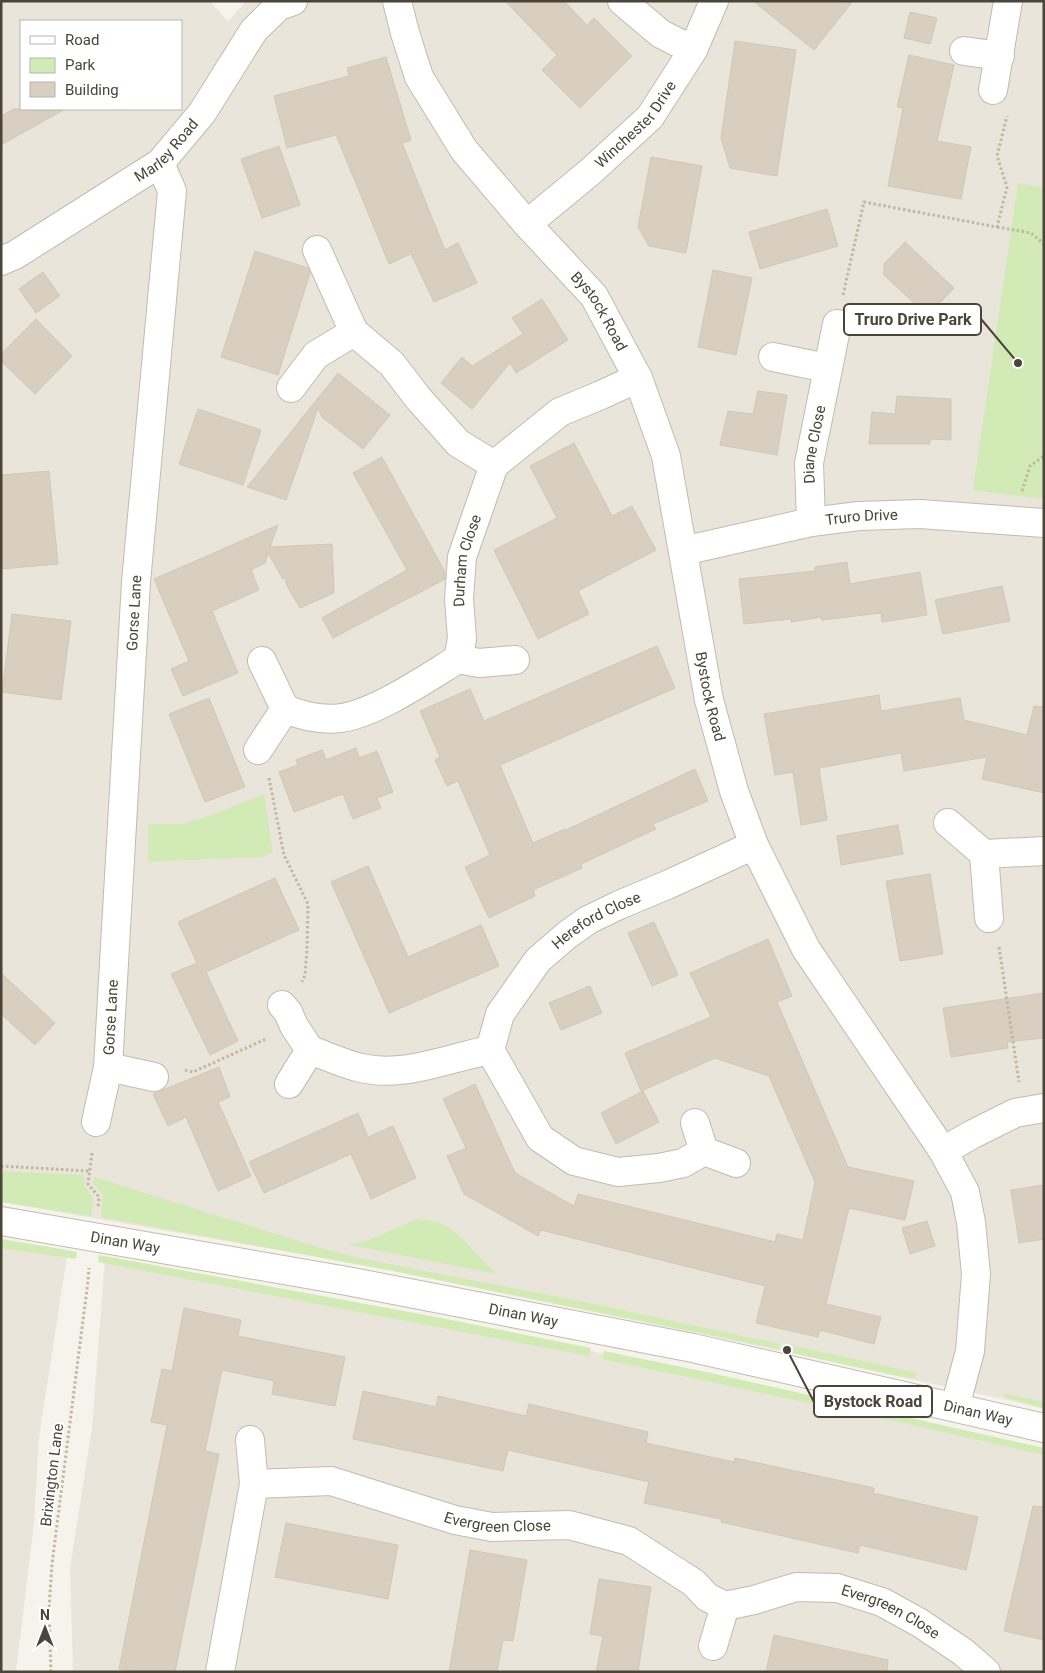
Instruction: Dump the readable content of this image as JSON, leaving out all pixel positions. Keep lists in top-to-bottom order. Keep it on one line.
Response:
{"streets":{"street":["Winchester Drive","Marley Road","Bystock Road","Diane Close","Truro Drive","Durham Close","Gorse Lane","Hereford Close","Dinan Way","Evergreen Close"],"path":["Brixington Lane"]},"crossings":[["Winchester Drive","Bystock Road"],["Marley Road","Gorse Lane"],["Bystock Road","Truro Drive"],["Bystock Road","Hereford Close"],["Bystock Road","Dinan Way"],["Diane Close","Truro Drive"]],"places":["Truro Drive Park","Bystock Road"],"legend":["Road","Park","Building"],"north":"top"}
